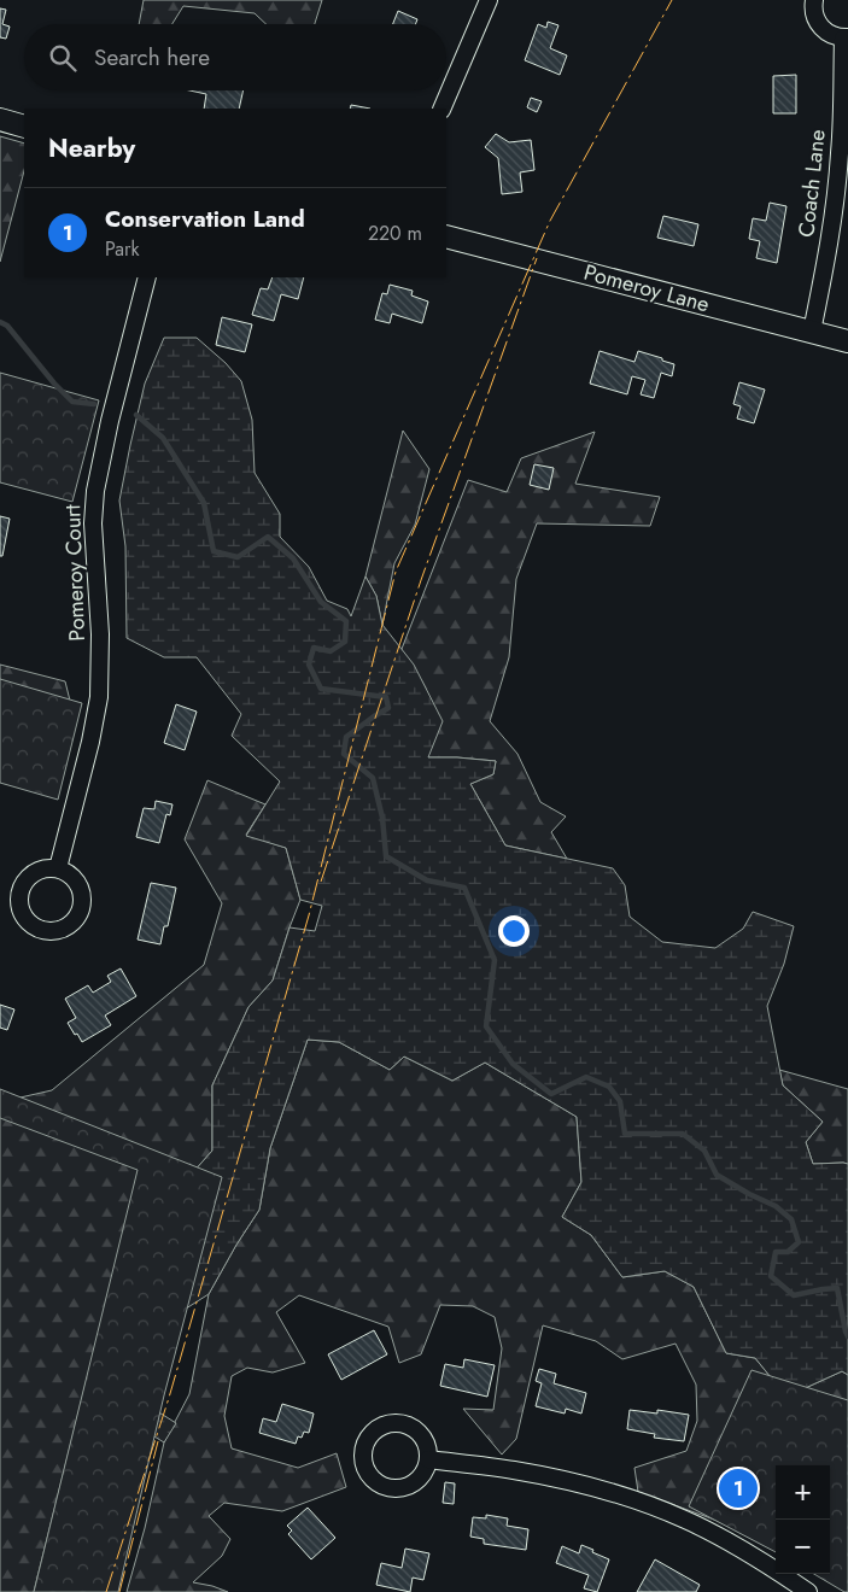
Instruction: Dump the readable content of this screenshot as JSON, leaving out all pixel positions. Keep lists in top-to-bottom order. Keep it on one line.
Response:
{"streets":{"street":["Coach Lane","Pomeroy Lane","Pomeroy Court"]},"crossings":[["Coach Lane","Pomeroy Lane"]],"page":{"search":"Search here","heading":"Nearby","list":[{"mark":"1","name":"Conservation Land","note":"Park","value":"220 m"}],"map_buttons":["+","−"],"pins":"1"}}
